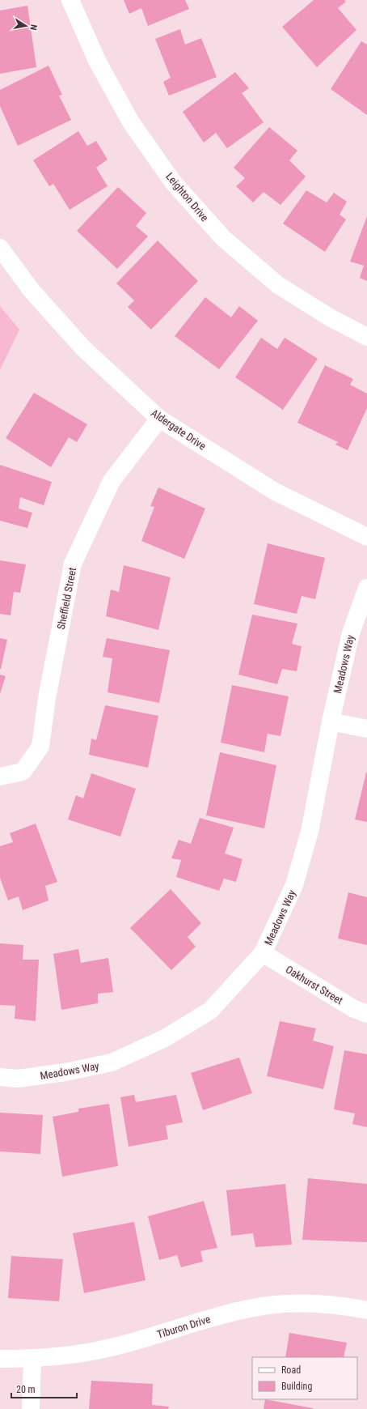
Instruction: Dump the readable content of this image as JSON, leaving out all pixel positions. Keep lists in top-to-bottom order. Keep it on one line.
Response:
{"streets":{"street":["Leighton Drive","Aldergate Drive","Sheffield Street","Meadows Way","Oakhurst Street","Tiburon Drive"]},"crossings":[["Aldergate Drive","Sheffield Street"],["Meadows Way","Oakhurst Street"]],"legend":["Road","Building"],"scale_bar":"20 m","north":"right"}
